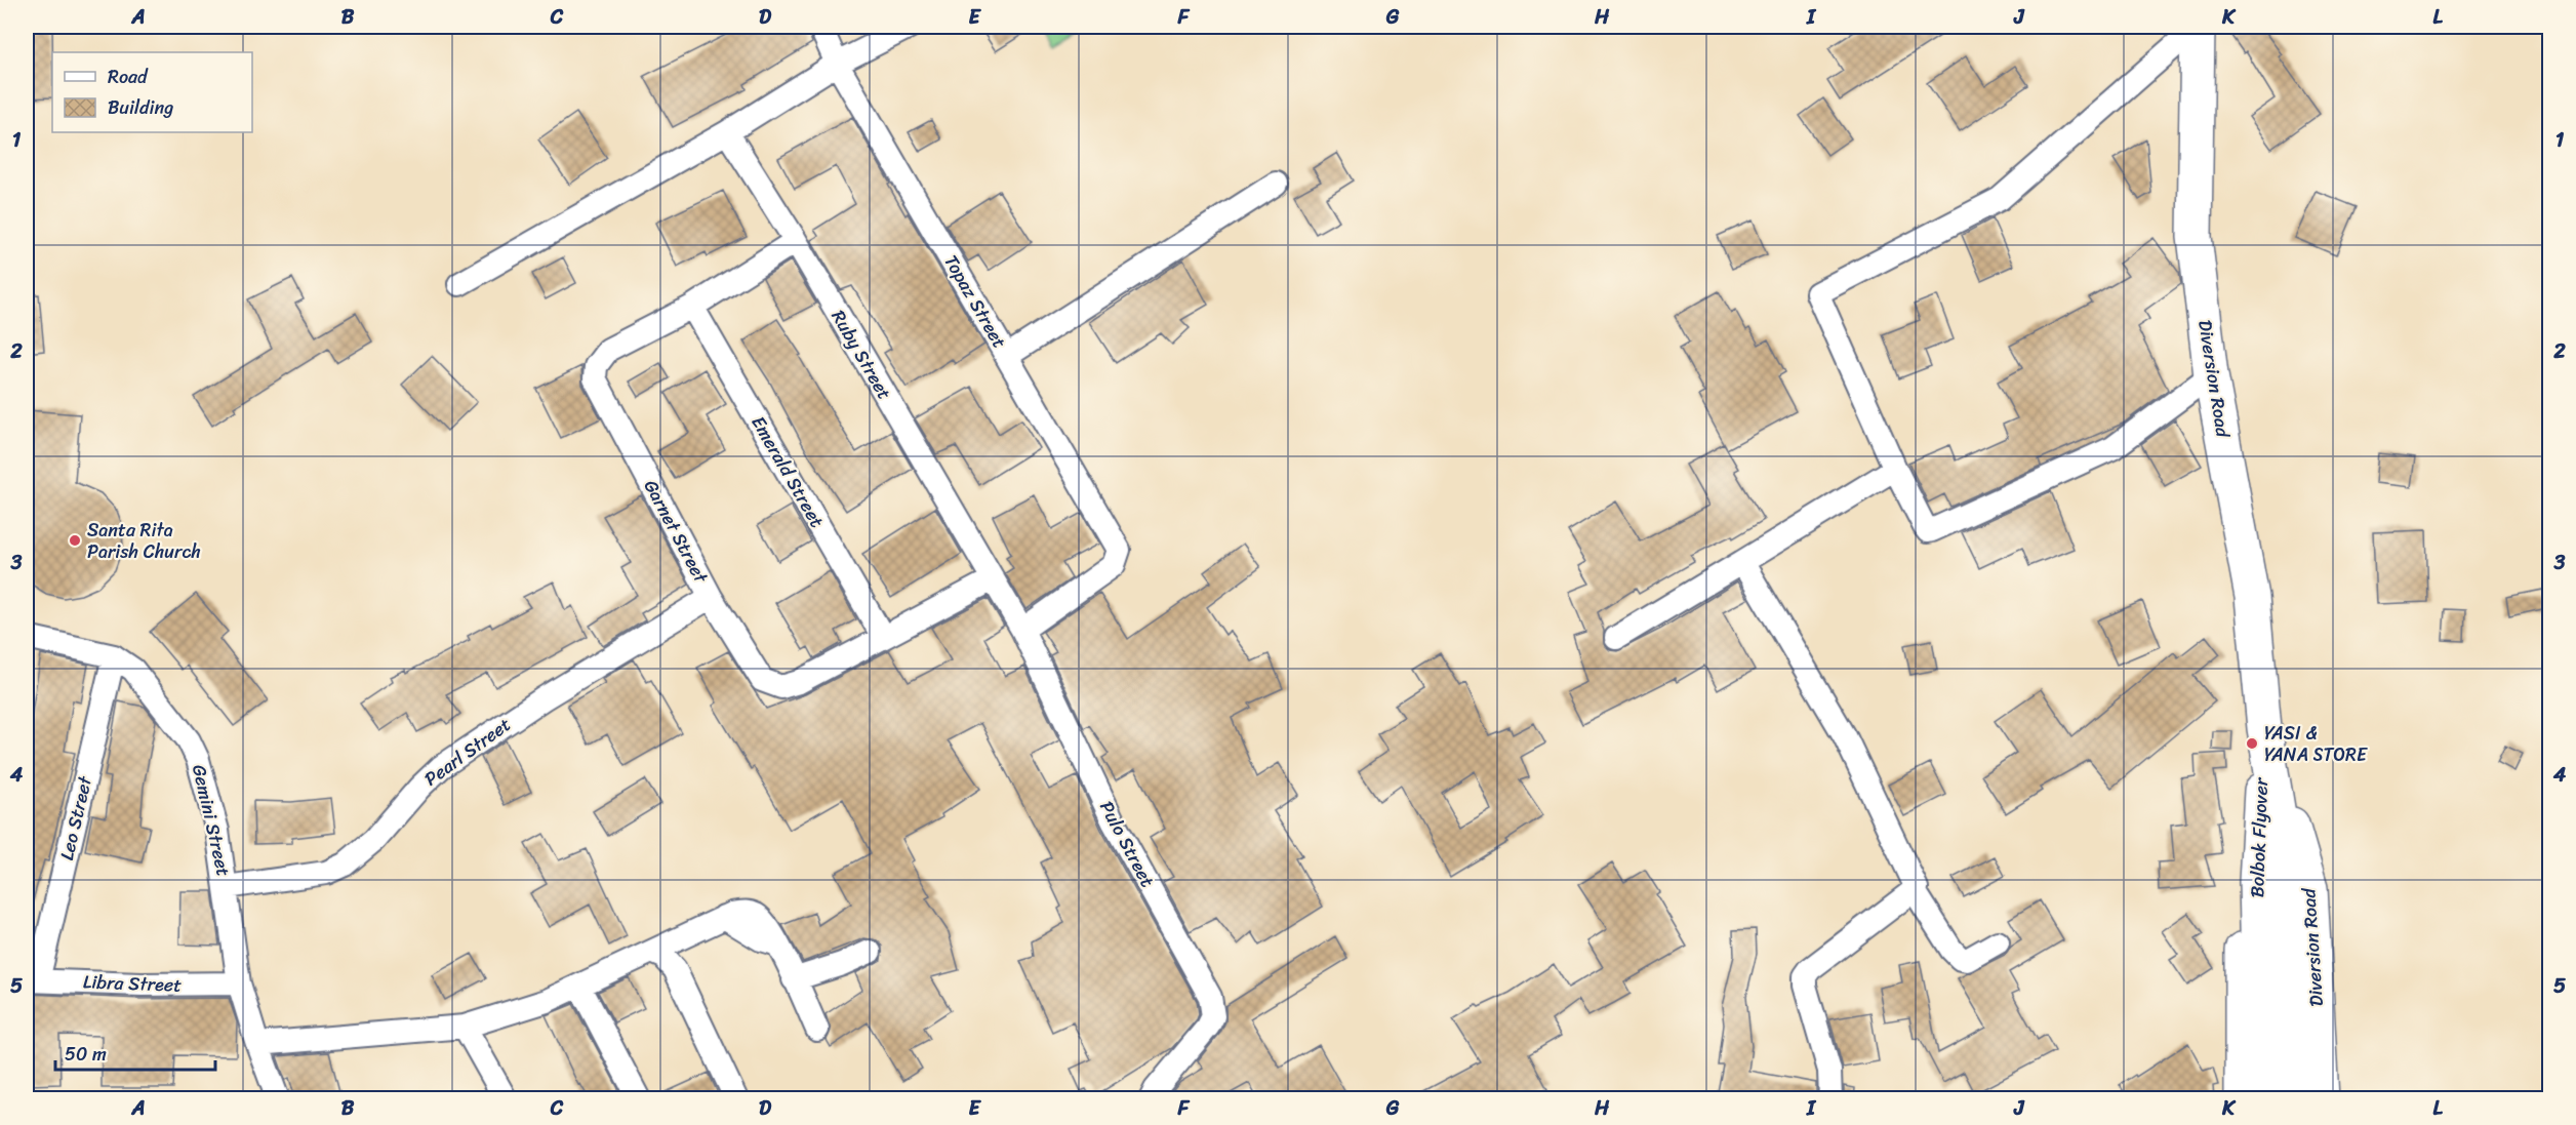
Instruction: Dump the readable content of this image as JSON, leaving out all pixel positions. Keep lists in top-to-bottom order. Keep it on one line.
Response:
{"streets":{"main road":["Diversion Road","Bolbok Flyover"],"street":["Topaz Street","Ruby Street","Emerald Street","Garnet Street","Pearl Street","Leo Street","Gemini Street","Pulo Street","Libra Street"]},"crossings":[["Topaz Street","Pulo Street"],["Ruby Street","Pulo Street"],["Diversion Road","Bolbok Flyover"],["Emerald Street","Garnet Street"],["Garnet Street","Pearl Street"],["Pearl Street","Gemini Street"],["Leo Street","Gemini Street"],["Leo Street","Libra Street"],["Gemini Street","Libra Street"]],"places":["Santa Rita Parish Church","YASI & YANA STORE"],"legend":["Road","Building"],"scale_bar":"50 m","grid":{"columns":["A","B","C","D","E","F","G","H","I","J","K","L"],"rows":["1","2","3","4","5"]}}
